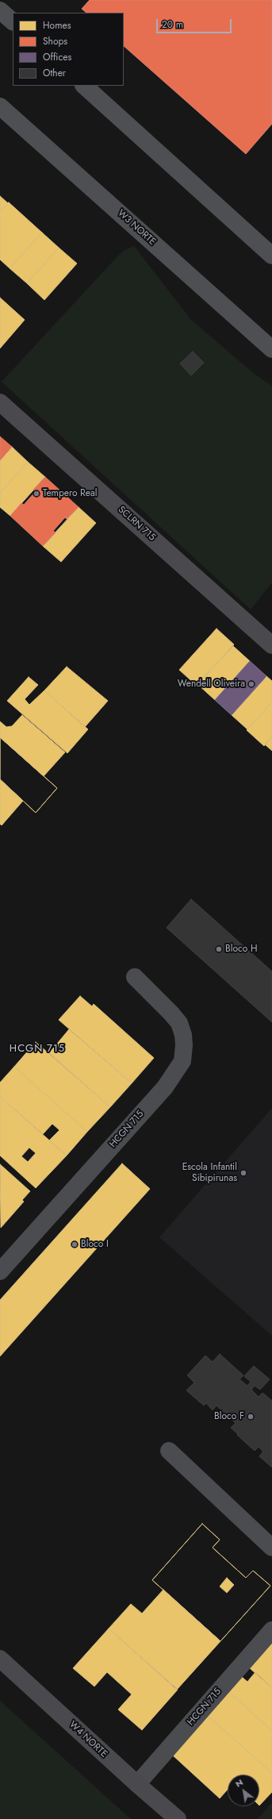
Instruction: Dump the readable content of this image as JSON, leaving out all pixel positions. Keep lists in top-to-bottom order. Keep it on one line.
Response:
{"streets":{"main road":["W3 NORTE"],"street":["SCLRN 715","HCGN 715","W4 NORTE"]},"crossings":[["HCGN 715","W4 NORTE"]],"districts":["HCGN 715"],"places":["Tempero Real","Wendell Oliveira","Bloco H","Escola Infantil Sibipirunas","Bloco I","Bloco F"],"legend":["Homes","Shops","Offices","Other"],"scale_bar":"20 m","north":"top left"}
